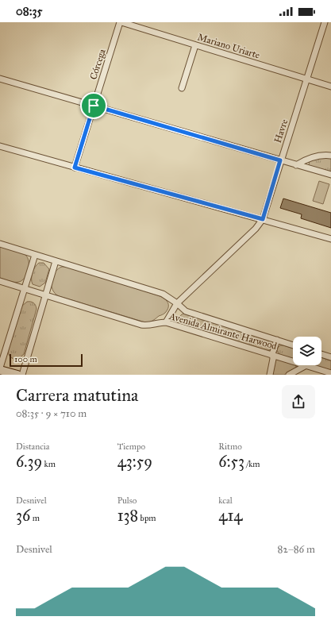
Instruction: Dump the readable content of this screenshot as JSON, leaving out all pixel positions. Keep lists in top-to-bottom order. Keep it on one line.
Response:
{"streets":{"street":["Mariano Uriarte","Córcega","Havre","Avenida Almirante Harwood"]},"crossings":[["Mariano Uriarte","Córcega"],["Mariano Uriarte","Havre"],["Havre","Avenida Almirante Harwood"]],"scale_bar":"100 m","page":{"status":"08:35","scale":"100 m","heading":["Carrera matutina","08:35 · 9 × 710 m"],"stats":[["Distancia","6.39 km"],["Tiempo","43:59"],["Ritmo","6:53 /km"],["Desnivel","36 m"],["Pulso","138 bpm"],["kcal","414"]],"chart":["Desnivel","82–86 m"]}}
